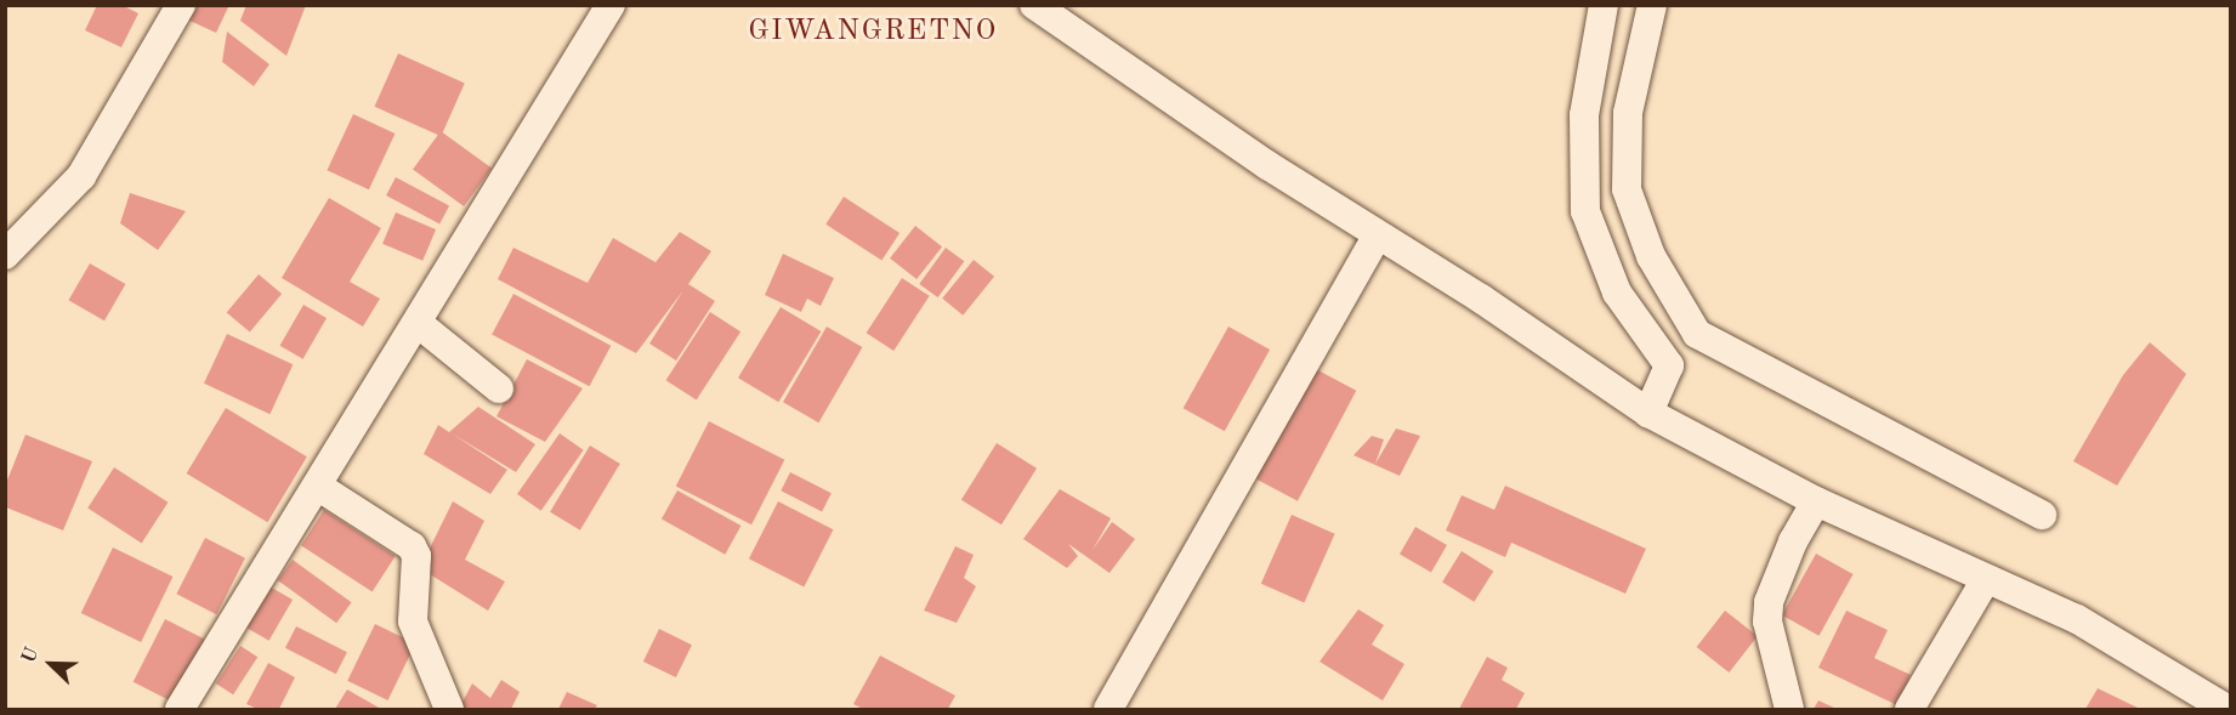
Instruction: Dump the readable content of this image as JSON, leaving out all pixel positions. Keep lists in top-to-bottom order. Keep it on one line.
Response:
{"districts":["GIWANGRETNO"],"north":"top left"}
